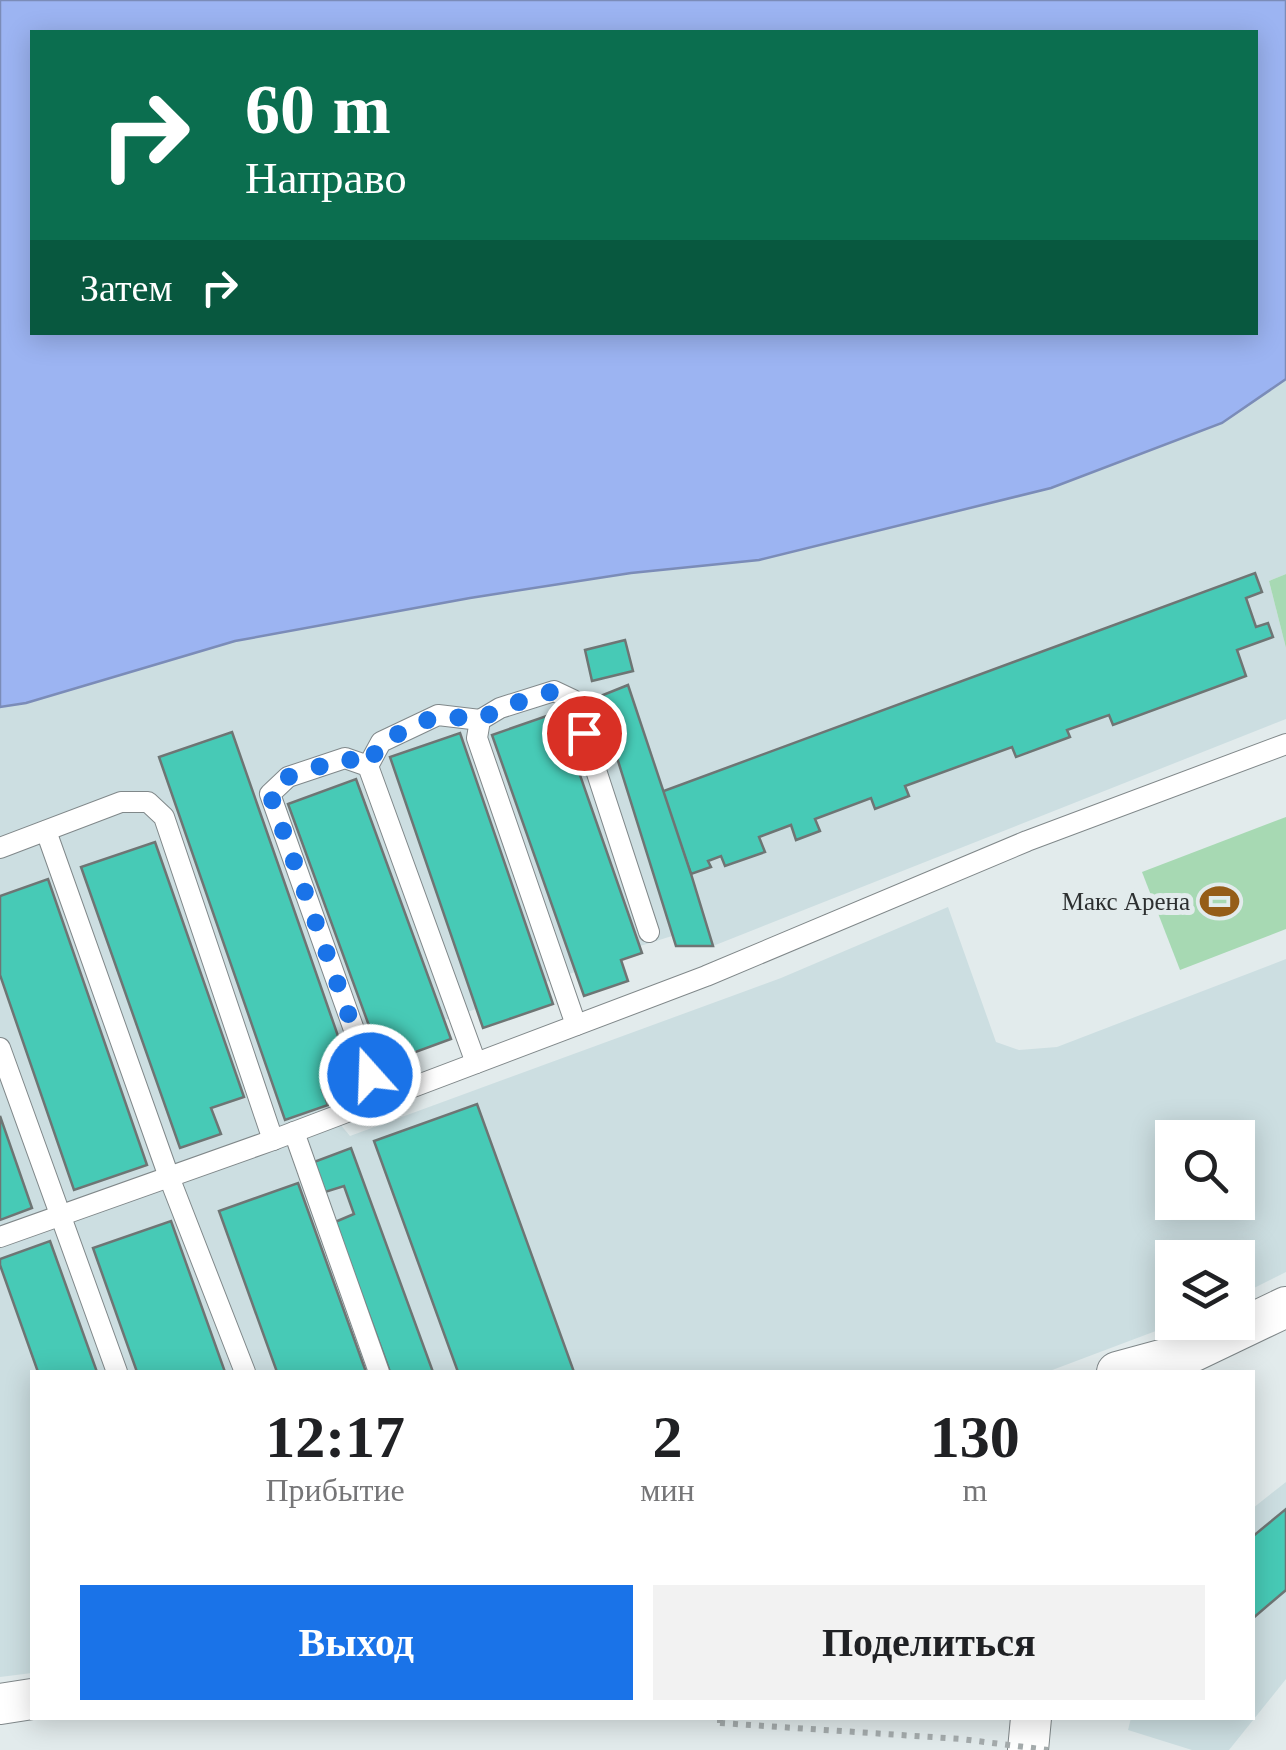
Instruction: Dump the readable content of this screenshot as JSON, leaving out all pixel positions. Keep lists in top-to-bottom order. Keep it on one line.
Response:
{"places":{"sports":["Макс Арена"]},"page":{"turn":["60 m","Направо"],"then":"Затем","eta":["12:17","Прибытие","2","мин","130","m"],"buttons":["Выход","Поделиться"]}}
